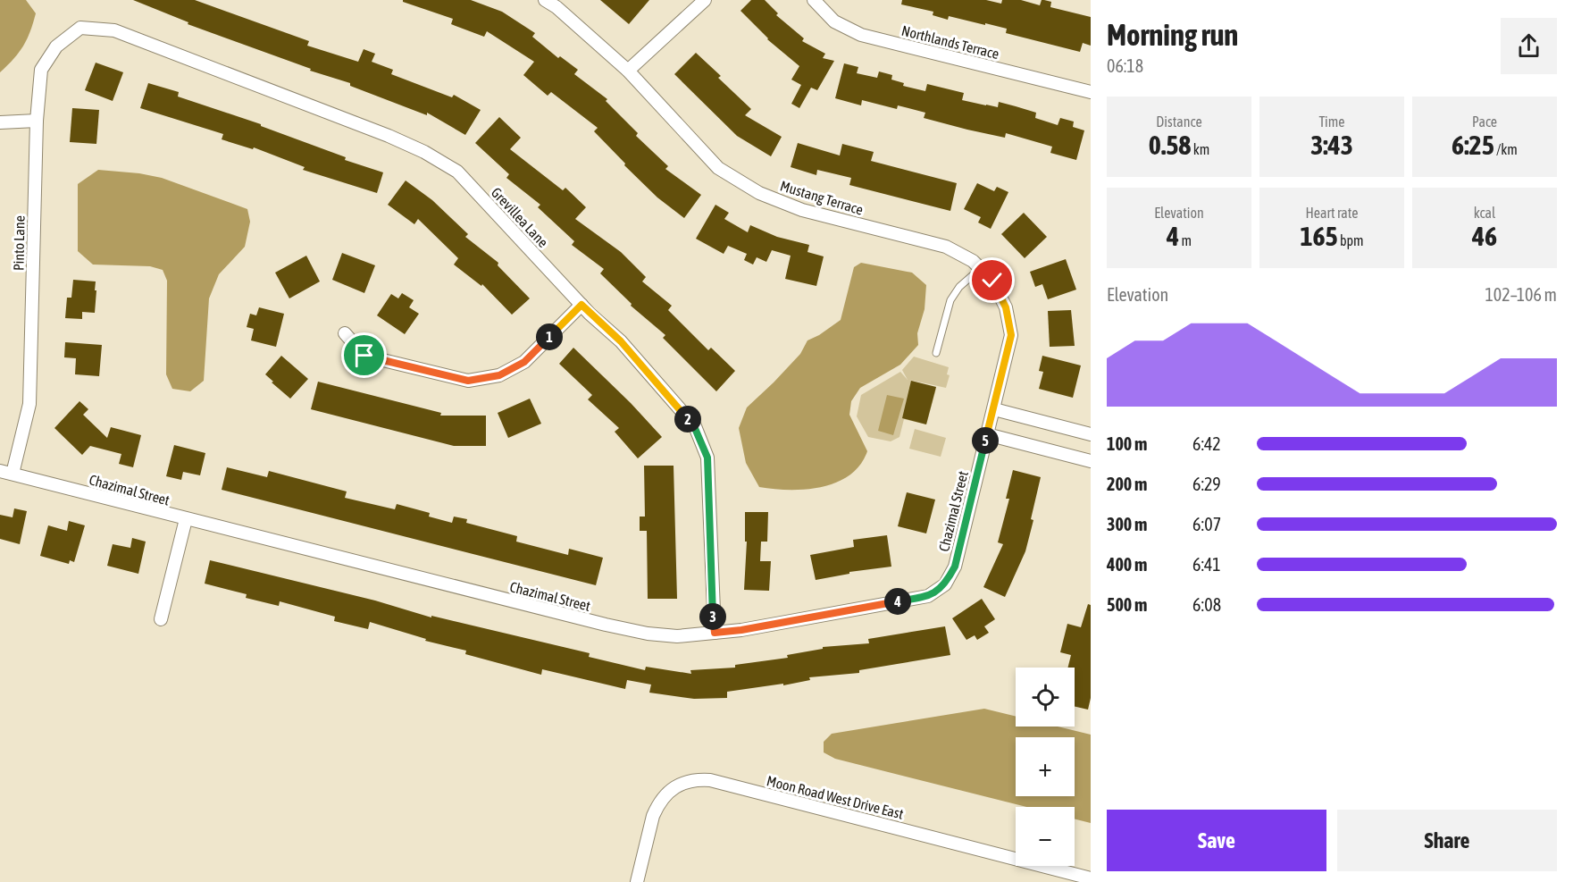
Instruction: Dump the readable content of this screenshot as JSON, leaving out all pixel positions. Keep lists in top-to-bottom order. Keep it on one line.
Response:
{"streets":{"street":["Northlands Terrace","Mustang Terrace","Grevillea Lane","Pinto Lane","Chazimal Street","Moon Road West Drive East"]},"crossings":[["Mustang Terrace","Chazimal Street"],["Grevillea Lane","Pinto Lane"],["Grevillea Lane","Chazimal Street"],["Pinto Lane","Chazimal Street"]],"page":{"heading":["Morning run","06:18"],"stats":[["Distance","0.58 km"],["Time","3:43"],["Pace","6:25 /km"],["Elevation","4 m"],["Heart rate","165 bpm"],["kcal","46"]],"chart":["Elevation","102–106 m"],"pins":["1","2","5","4","3"],"list":[{"name":"100 m","note":"6:42"},{"name":"200 m","note":"6:29"},{"name":"300 m","note":"6:07"},{"name":"400 m","note":"6:41"},{"name":"500 m","note":"6:08"}],"map_buttons":["+","−"],"buttons":["Save","Share"]}}
